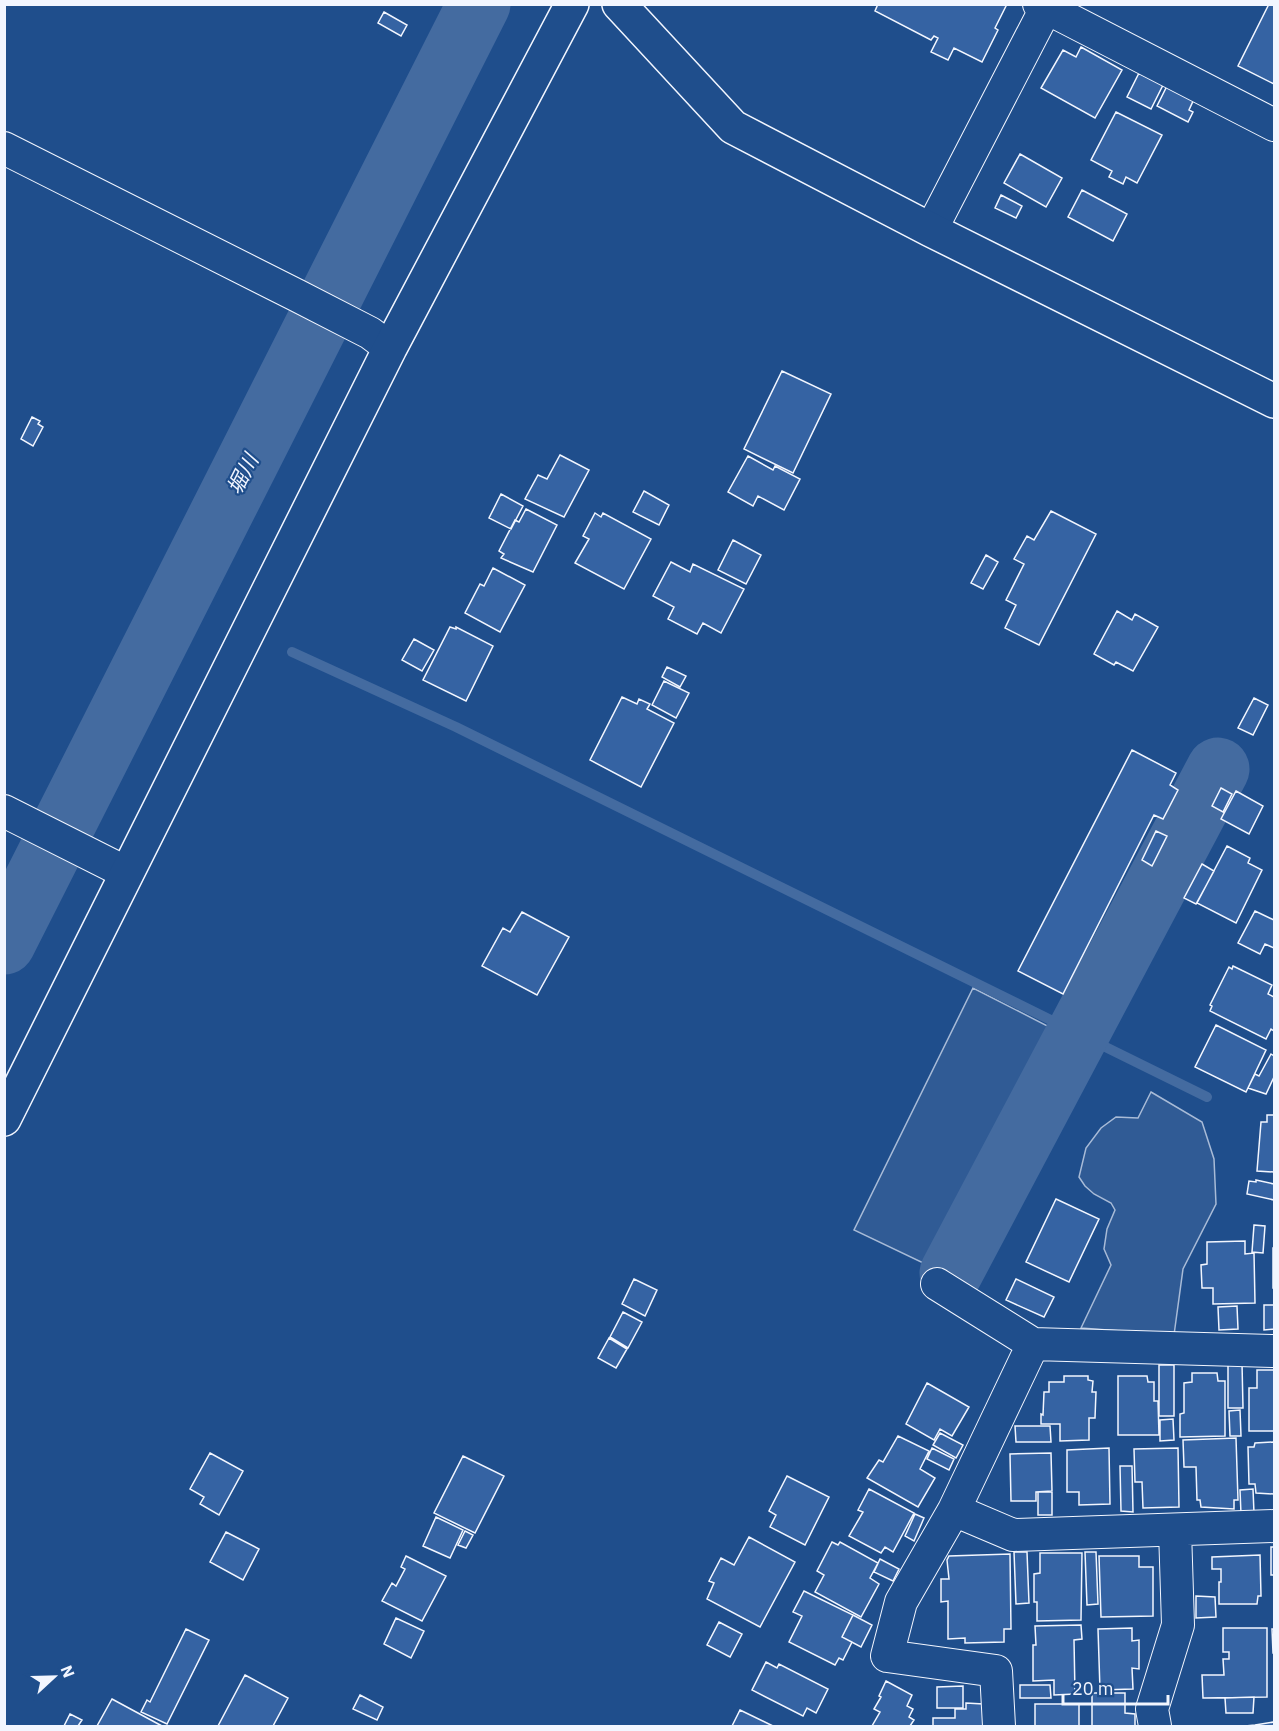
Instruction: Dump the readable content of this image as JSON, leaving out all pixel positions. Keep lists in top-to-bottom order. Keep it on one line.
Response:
{"water":["堀川"],"scale_bar":"20 m","north":"right"}
